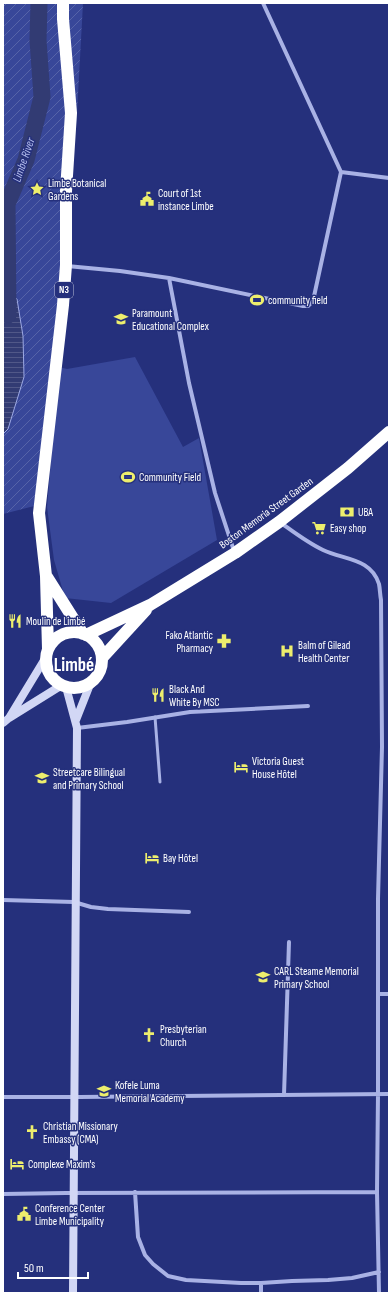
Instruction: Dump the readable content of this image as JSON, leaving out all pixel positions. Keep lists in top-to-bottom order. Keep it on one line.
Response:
{"streets":{"highway":["N3","Boston Memoria Street Garden"]},"districts":["Limbé"],"water":["Limbe River"],"places":{"place":["Limbe Botanical Gardens"],"public building":["Court of 1st instance Limbe","Conference Center Limbe Municipality"],"sports":["community field","Community Field"],"school or university":["Paramount Educational Complex","Streetcare Bilingual and Primary School","CARL Steame Memorial Primary School","Kofele Luma Memorial Academy"],"bank":["UBA"],"supermarket":["Easy shop"],"restaurant":["Moulin de Limbé","Black And White By MSC"],"pharmacy":["Fako Atlantic Pharmacy"],"hospital":["Balm of Gilead Health Center"],"hotel":["Victoria Guest House Hôtel","Bay Hôtel","Complexe Maxim's"],"church":["Presbyterian Church","Christian Missionary Embassy (CMA)"]},"scale_bar":"50 m"}
